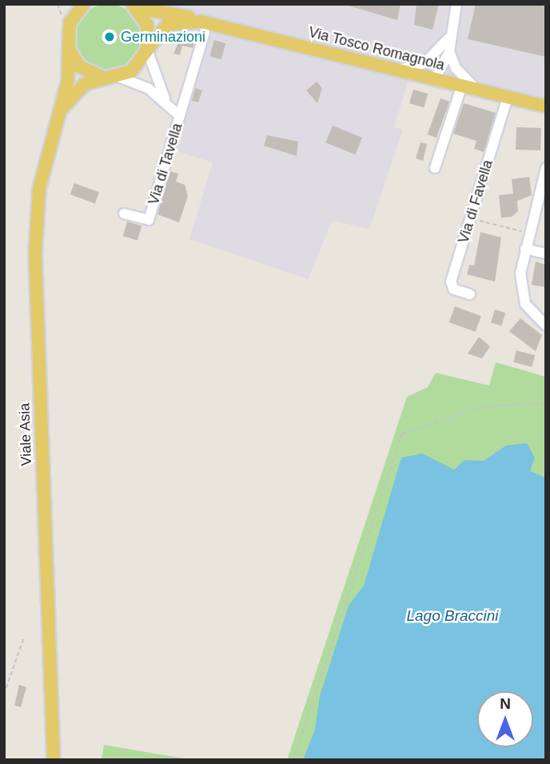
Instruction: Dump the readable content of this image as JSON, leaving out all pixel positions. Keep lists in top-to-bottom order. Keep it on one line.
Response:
{"streets":{"main road":["Via Tosco Romagnola","Viale Asia"],"street":["Via di Tavella","Via di Favella"]},"crossings":[["Via Tosco Romagnola","Via di Tavella"],["Via Tosco Romagnola","Via di Favella"]],"water":["Lago Braccini"],"places":["Germinazioni"],"north":"top"}
